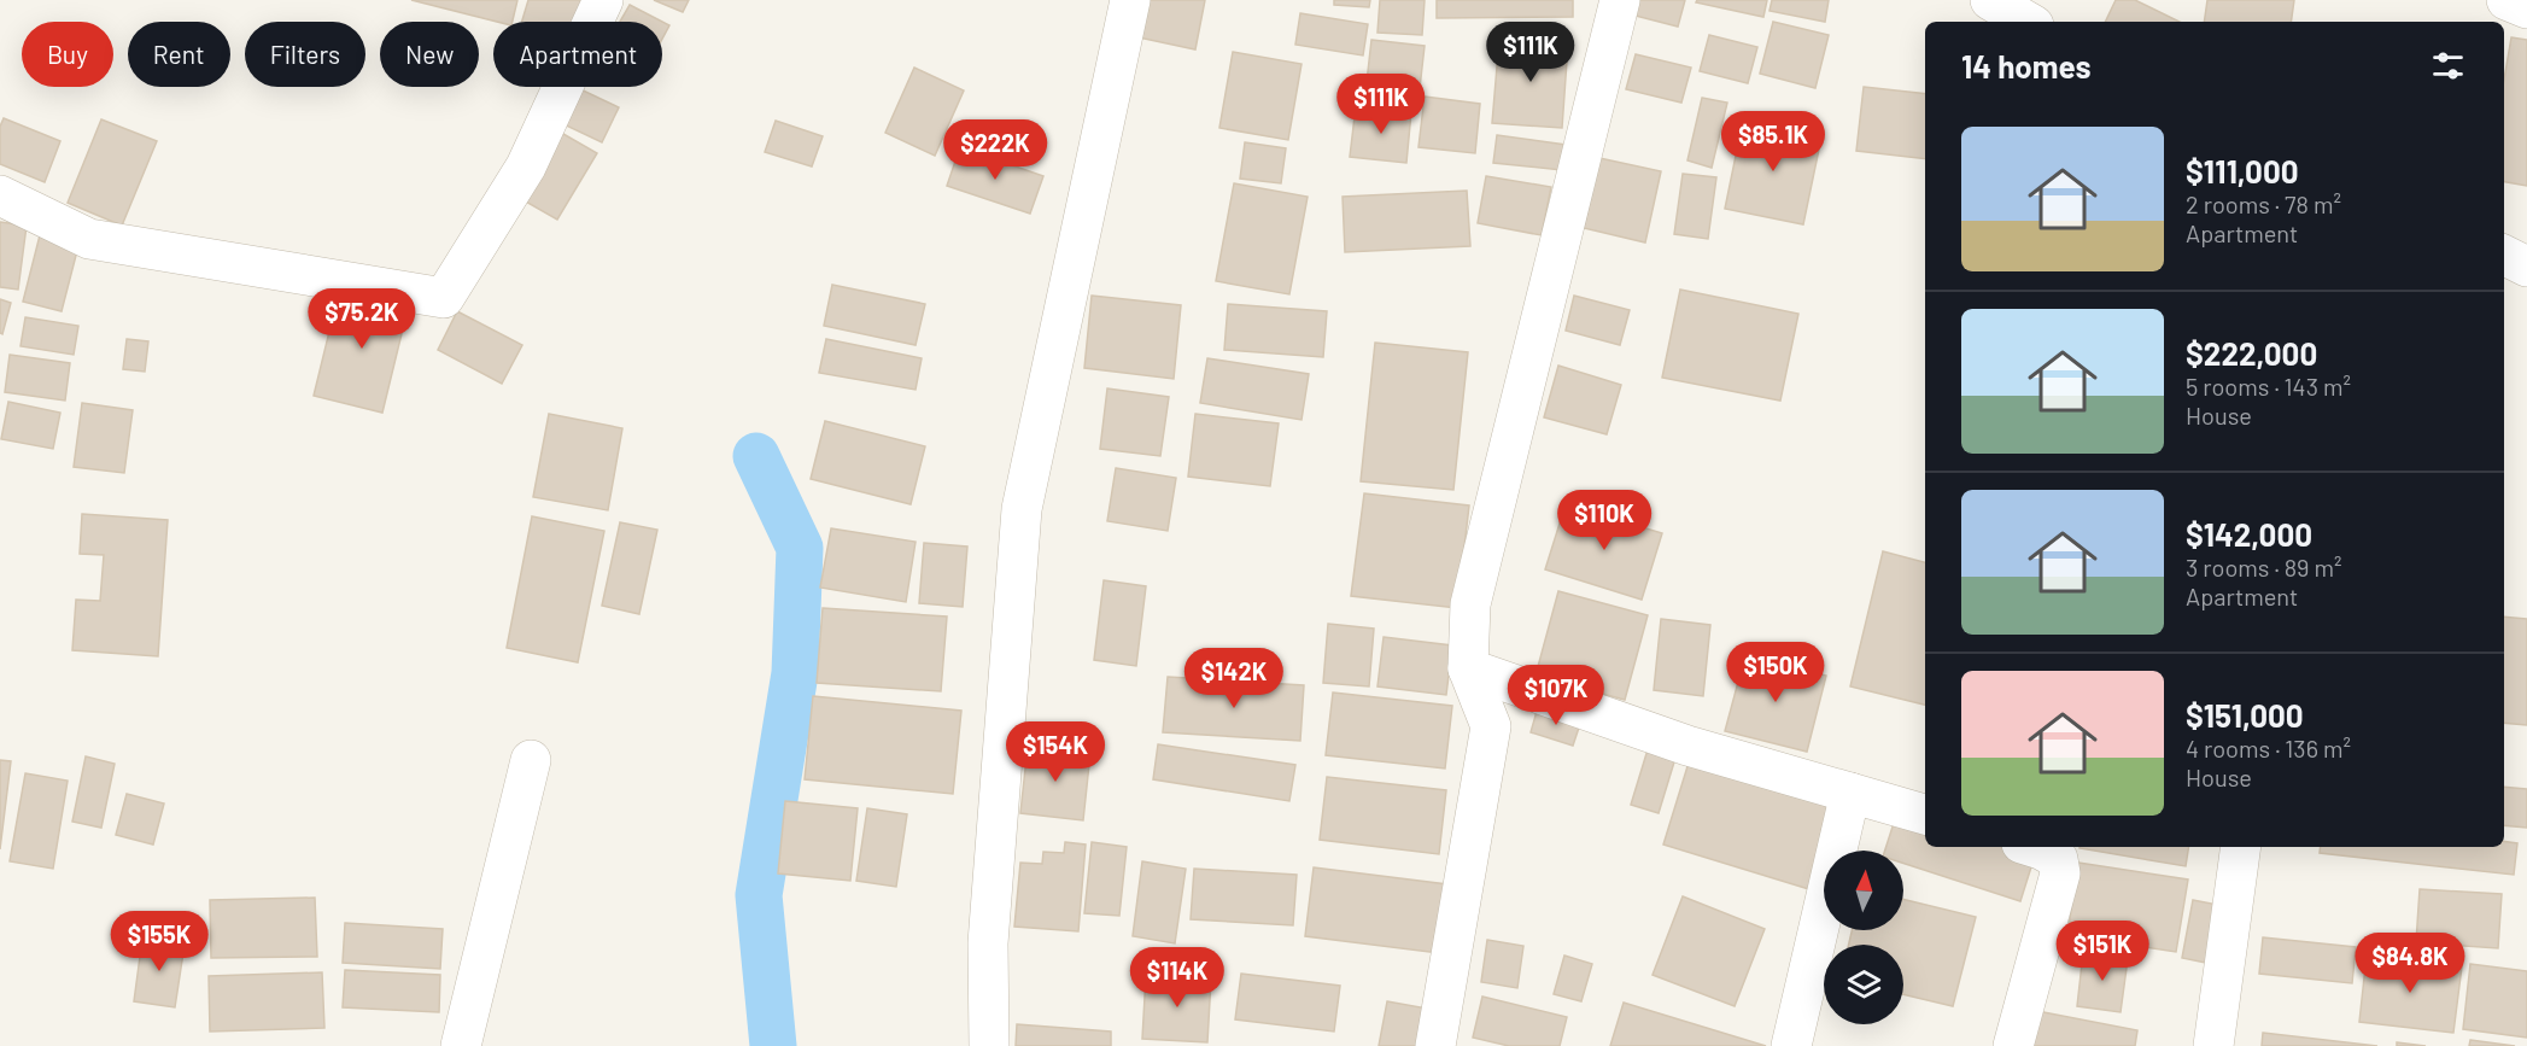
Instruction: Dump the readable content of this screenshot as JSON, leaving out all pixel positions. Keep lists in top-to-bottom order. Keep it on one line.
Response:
{"north":"top","page":{"price":["$111K","$111K","$85.1K","$222K","$75.2K","$110K","$150K","$142K","$107K","$154K","$155K","$151K","$84.8K","$114K"],"chip":["Buy","Rent","Filters","New","Apartment"],"heading":"14 homes","list":[{"name":"$111,000","note":"2 rooms · 78 m² · Apartment"},{"name":"$222,000","note":"5 rooms · 143 m² · House"},{"name":"$142,000","note":"3 rooms · 89 m² · Apartment"},{"name":"$151,000","note":"4 rooms · 136 m² · House"}]}}
